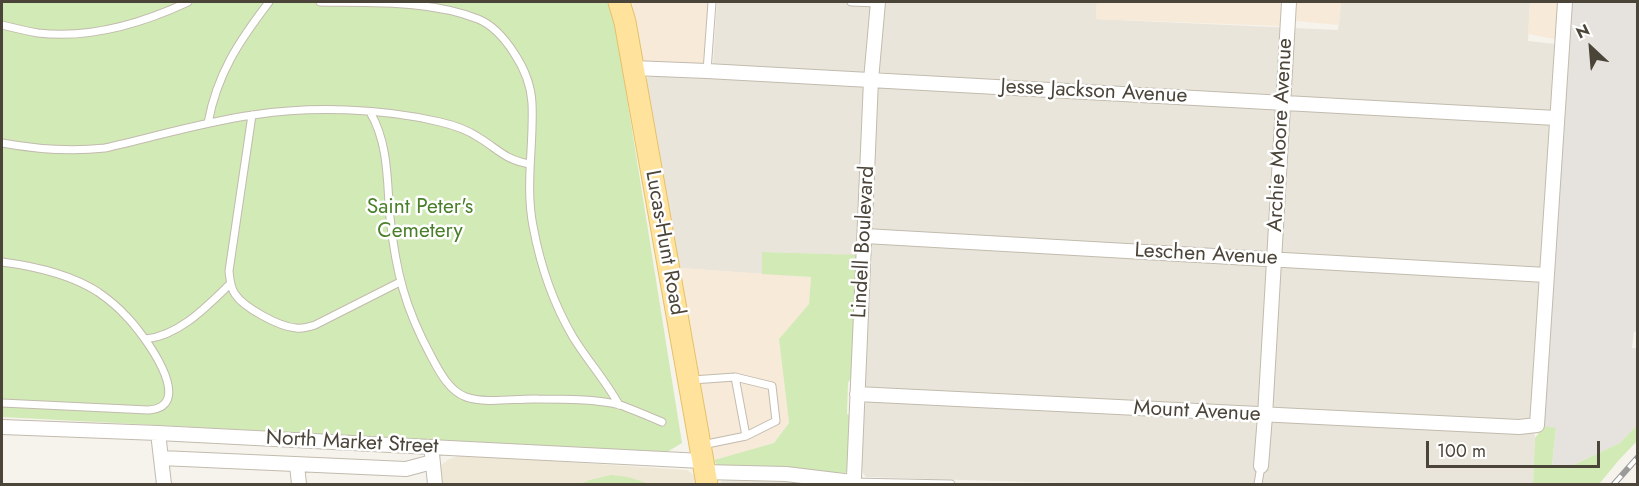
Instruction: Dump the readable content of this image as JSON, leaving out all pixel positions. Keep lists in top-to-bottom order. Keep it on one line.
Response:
{"streets":{"main road":["Lucas-Hunt Road"],"street":["Jesse Jackson Avenue","Archie Moore Avenue","Lindell Boulevard","Leschen Avenue","Mount Avenue","North Market Street"]},"crossings":[["Jesse Jackson Avenue","Archie Moore Avenue"],["Jesse Jackson Avenue","Lindell Boulevard"],["Jesse Jackson Avenue","Lucas-Hunt Road"],["Archie Moore Avenue","Leschen Avenue"],["Archie Moore Avenue","Mount Avenue"],["Lindell Boulevard","Leschen Avenue"],["Lindell Boulevard","Mount Avenue"],["Lindell Boulevard","North Market Street"],["Lucas-Hunt Road","North Market Street"],["Leschen Avenue","Mount Avenue"]],"parks":["Saint Peter's Cemetery"],"scale_bar":"100 m","north":"top left"}
